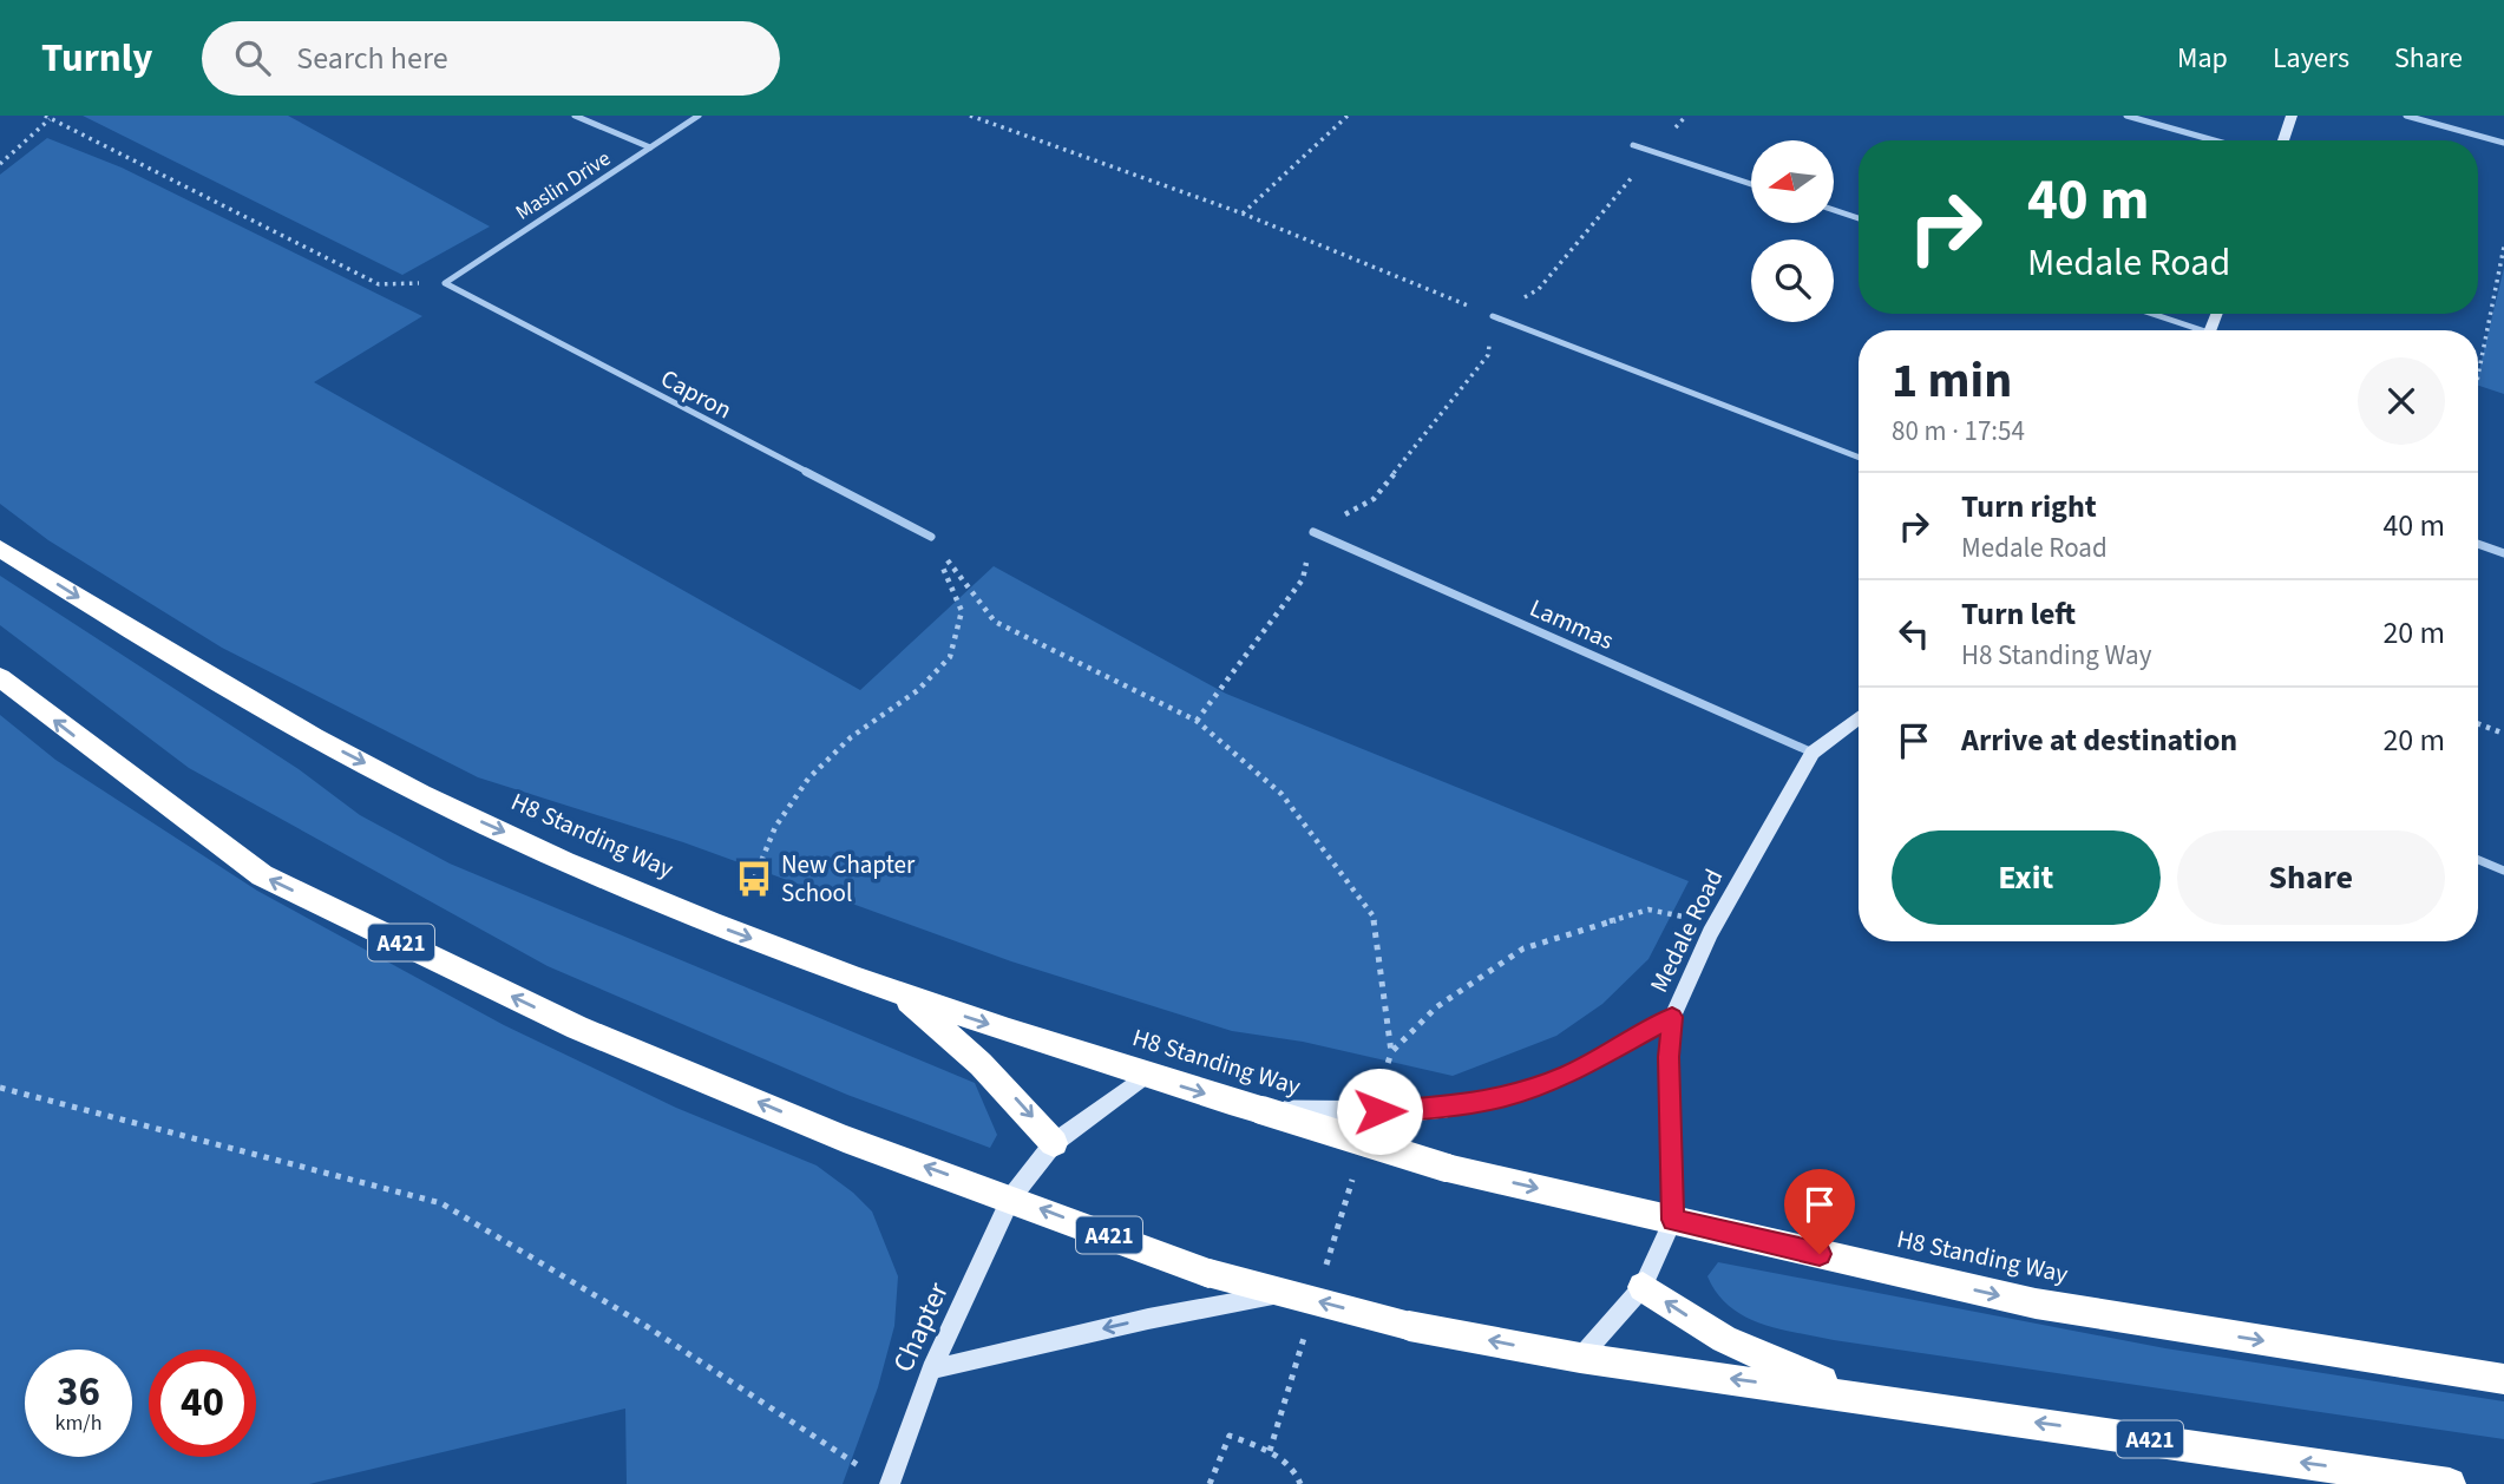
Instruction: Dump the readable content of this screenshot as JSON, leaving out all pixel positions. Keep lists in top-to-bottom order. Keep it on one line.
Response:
{"streets":{"highway":["H8 Standing Way","A421"],"street":["Maslin Drive","Capron","Lammas","Medale Road","Chapter"]},"crossings":[["Maslin Drive","Capron"],["Lammas","Medale Road"],["H8 Standing Way","Medale Road"],["H8 Standing Way","Chapter"],["A421","Chapter"]],"places":{"bus stop":["New Chapter School"]},"north":"left","page":{"header":"Turnly","search":"Search here","nav":["Map","Layers","Share"],"turn":["40 m","Medale Road"],"heading":["1 min","80 m · 17:54"],"list":[{"name":"Turn right","note":"Medale Road","value":"40 m"},{"name":"Turn left","note":"H8 Standing Way","value":"20 m"},{"name":"Arrive at destination","value":"20 m"}],"buttons":["Exit","Share"],"speed":"36 km/h","limit":"40"}}
